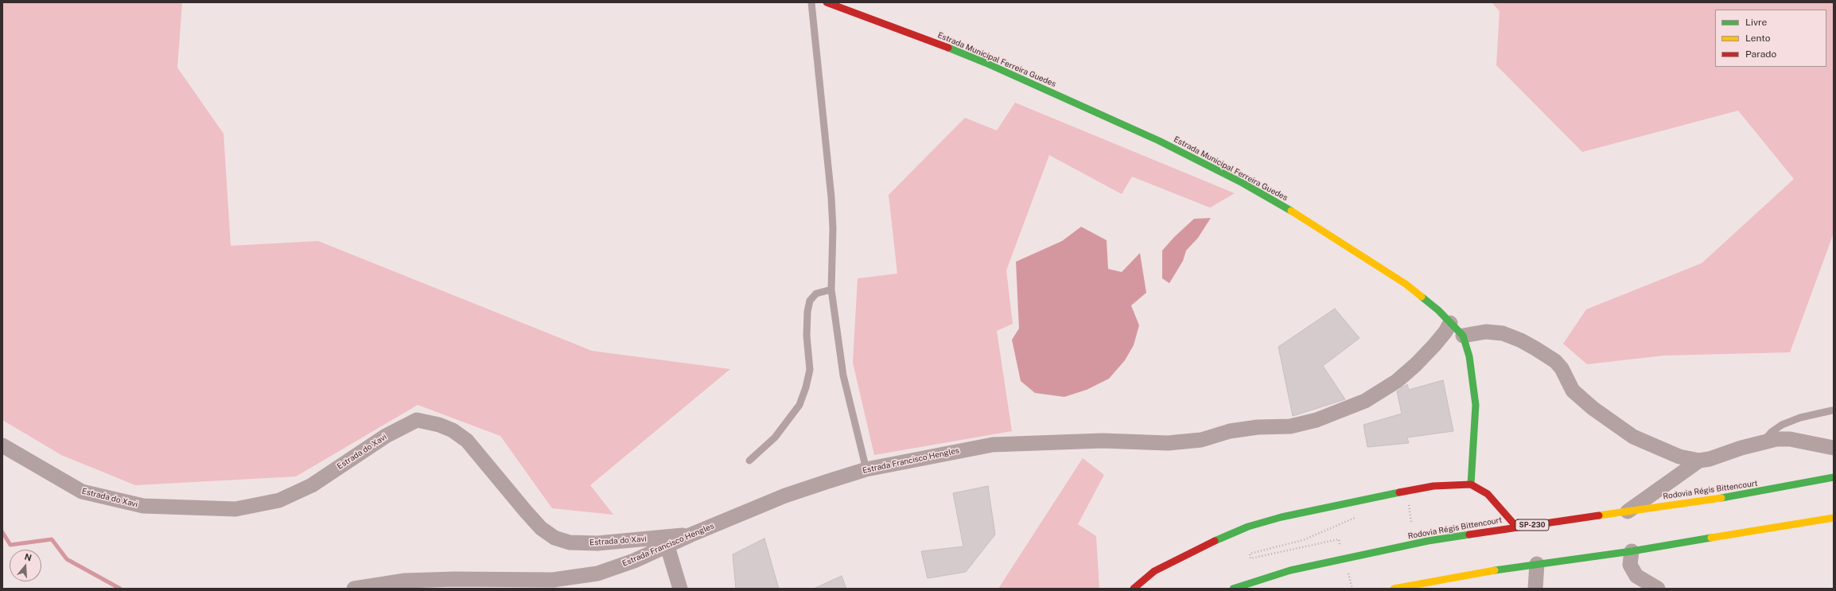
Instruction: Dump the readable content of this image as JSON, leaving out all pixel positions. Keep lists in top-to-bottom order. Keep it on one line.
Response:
{"streets":{"main road":["Estrada Municipal Ferreira Guedes","Rodovia Régis Bittencourt","SP-230"],"street":["Estrada do Xavi","Estrada Francisco Hengles"]},"crossings":[["Estrada Municipal Ferreira Guedes","Estrada Francisco Hengles"],["Estrada do Xavi","Estrada Francisco Hengles"]],"legend":["Livre","Lento","Parado"],"north":"top"}
